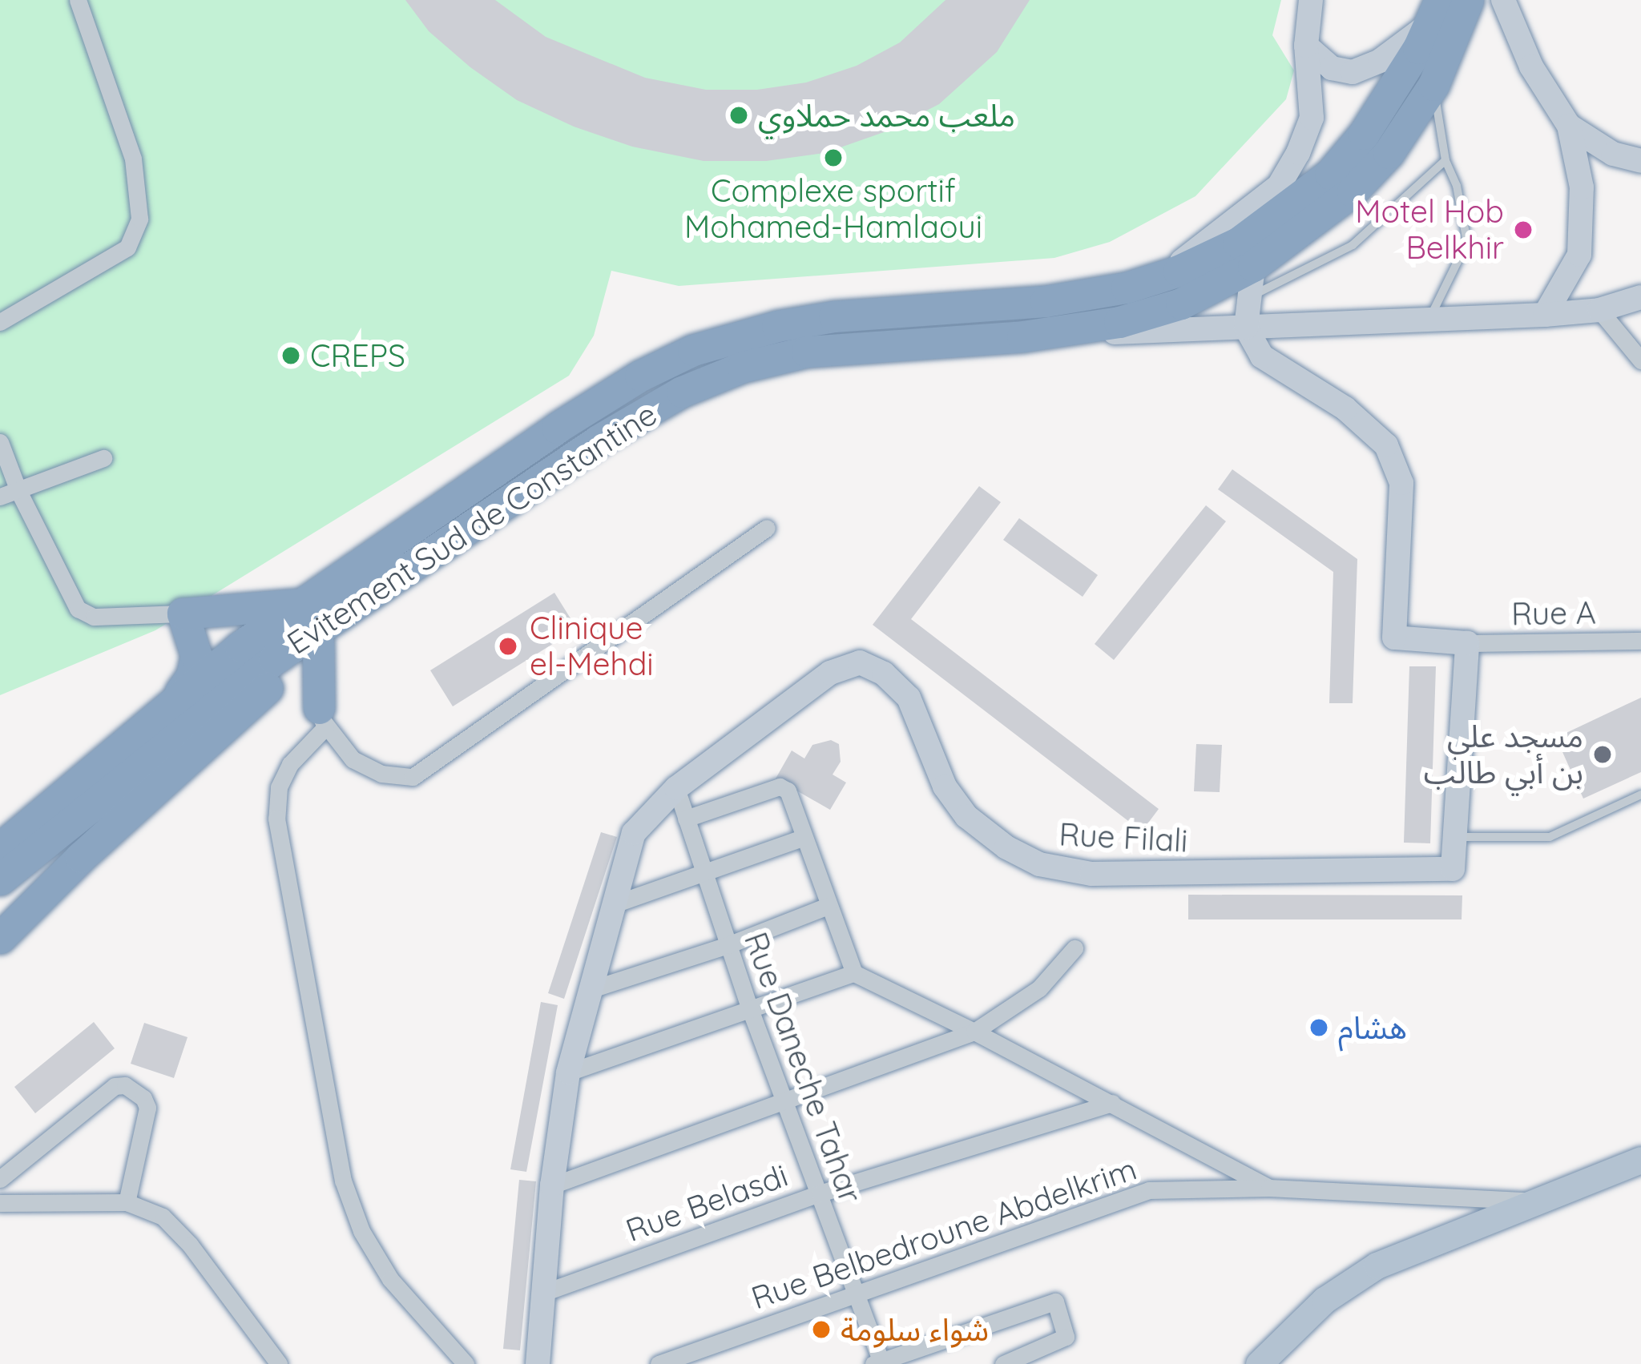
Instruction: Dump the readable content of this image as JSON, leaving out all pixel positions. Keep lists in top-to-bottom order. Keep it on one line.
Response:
{"streets":{"highway":["Evitement Sud de Constantine"],"street":["Rue A","Rue Filali","Rue Daneche Tahar","Rue Belasdi","Rue Belbedroune Abdelkrim"]},"crossings":[["Rue A","Rue Filali"],["Rue Filali","Rue Daneche Tahar"],["Rue Filali","Rue Belasdi"],["Rue Daneche Tahar","Rue Belasdi"],["Rue Daneche Tahar","Rue Belbedroune Abdelkrim"]],"places":["ملعب محمد حملاوي","Complexe sportif Mohamed-Hamlaoui","Motel Hob Belkhir","CREPS","Clinique el-Mehdi","مسجد علي بن أبي طالب","هشام","شواء سلومة"]}
